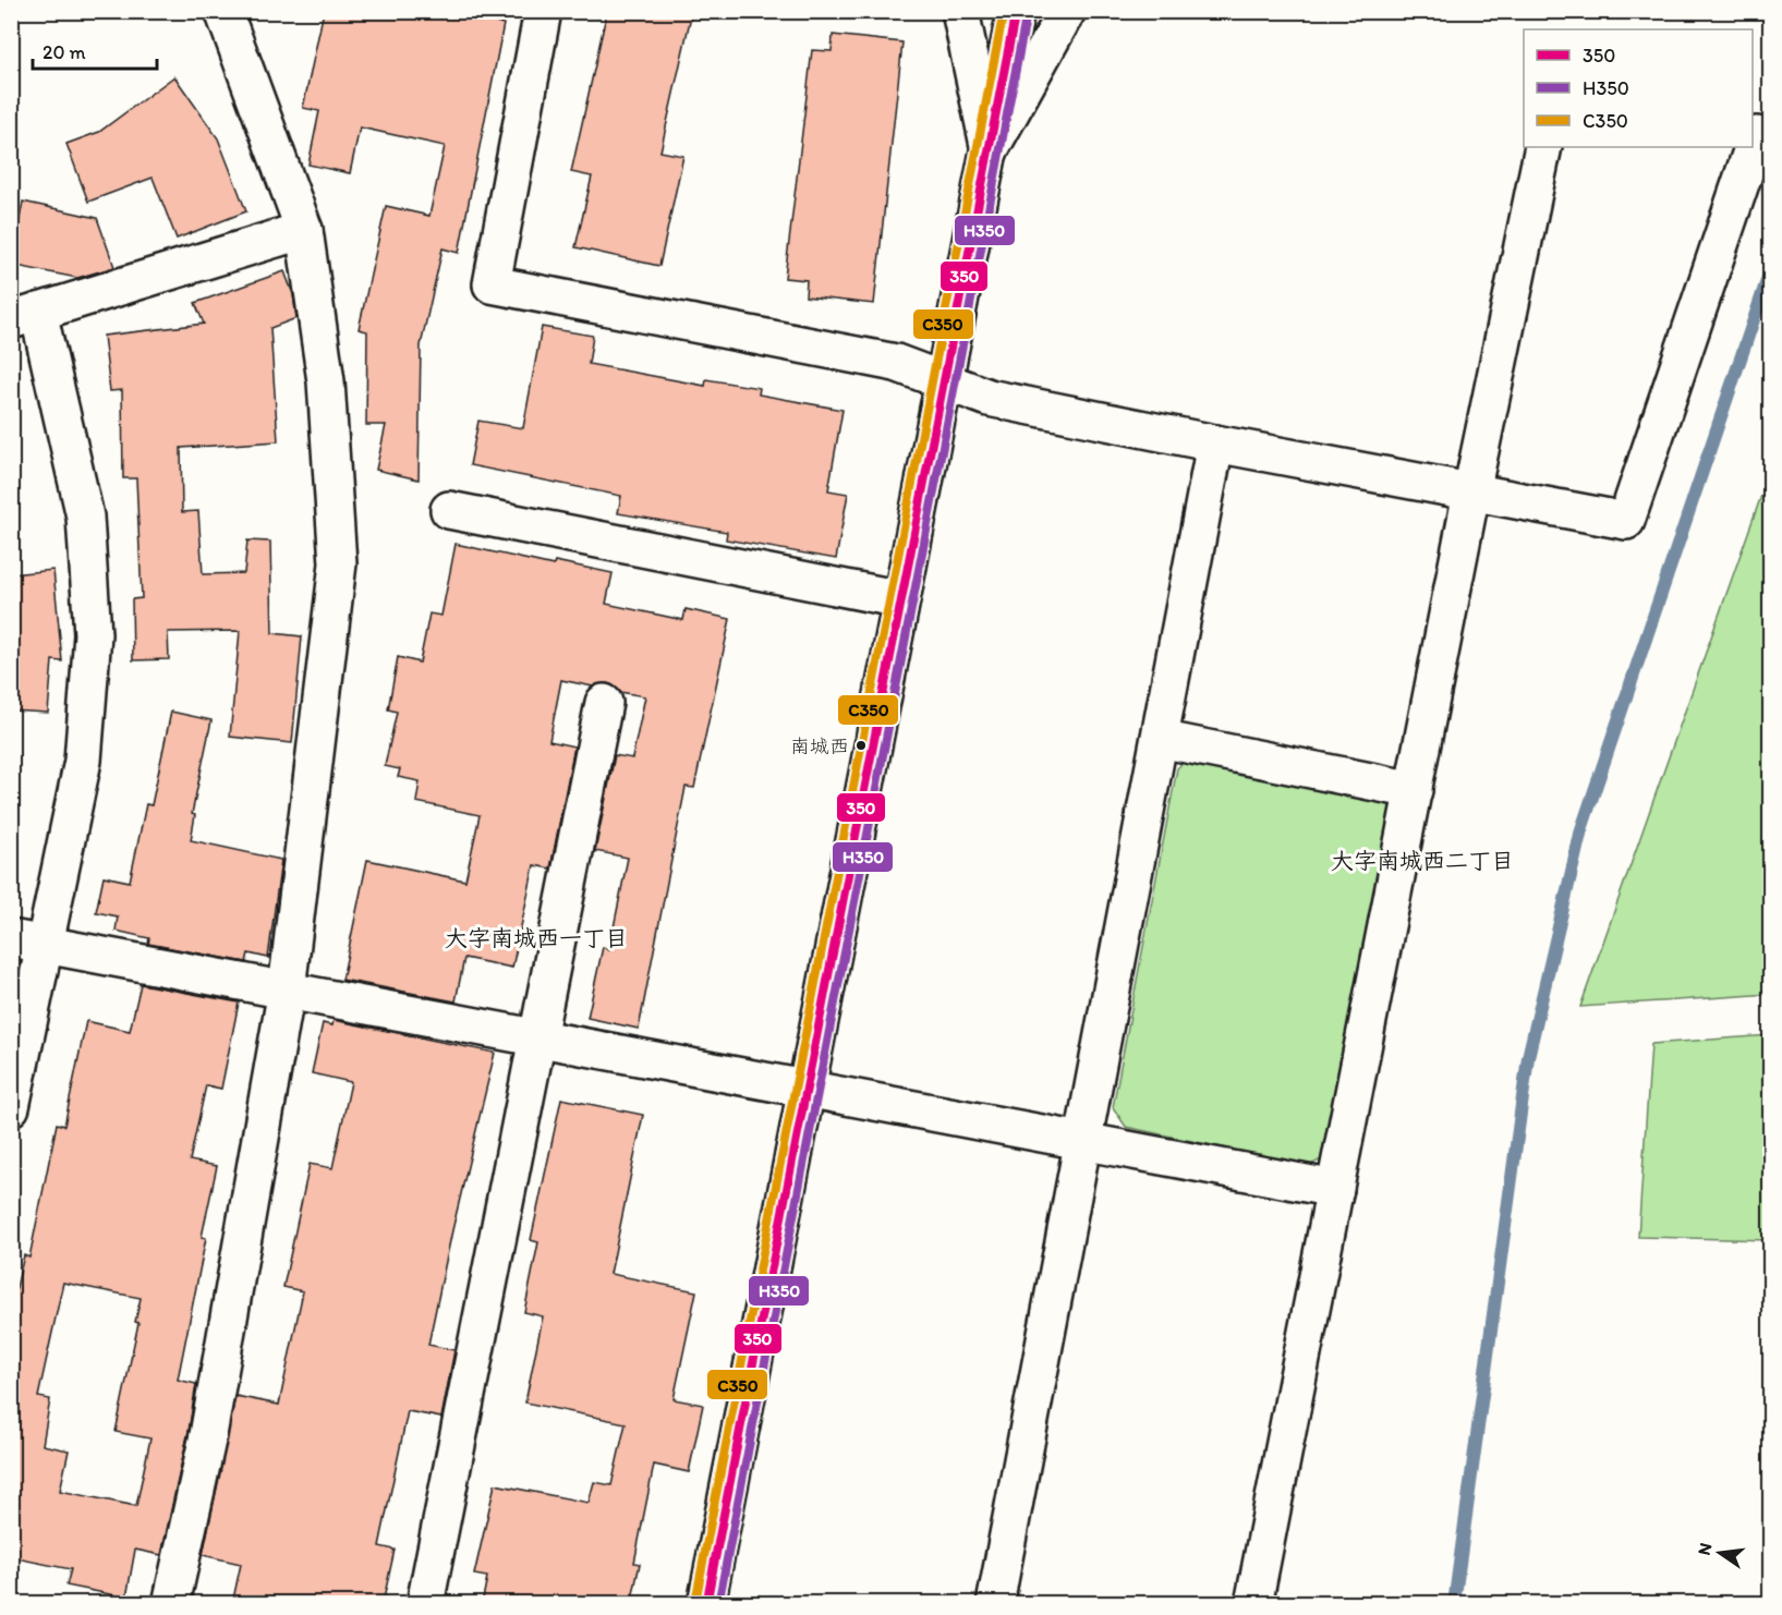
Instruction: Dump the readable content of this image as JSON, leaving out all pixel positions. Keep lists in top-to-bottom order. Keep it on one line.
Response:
{"districts":["大字南城西二丁目","大字南城西一丁目"],"places":["南城西"],"lines":["transit line 350","transit line C350","transit line H350"],"legend":["350","H350","C350"],"scale_bar":"20 m","north":"left"}
